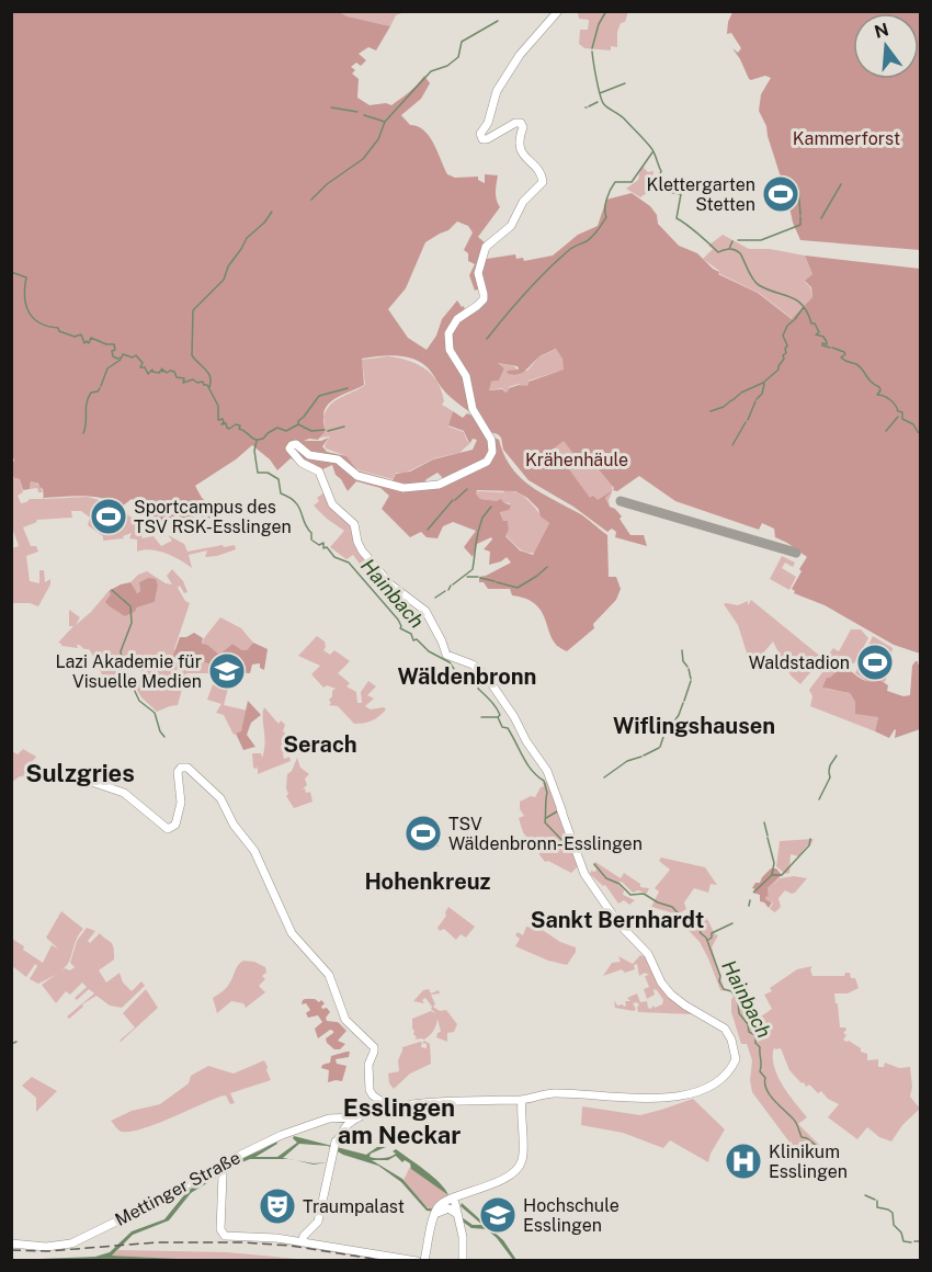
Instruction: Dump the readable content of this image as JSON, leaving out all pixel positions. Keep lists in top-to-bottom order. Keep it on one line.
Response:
{"streets":{"main road":["Mettinger Straße"]},"districts":["Wäldenbronn","Wiflingshausen","Serach","Sulzgries","Hohenkreuz","Sankt Bernhardt","Esslingen am Neckar"],"water":["Hainbach"],"parks":["Kammerforst","Krähenhäule"],"places":{"sports":["Klettergarten Stetten","Sportcampus des TSV RSK-Esslingen","Waldstadion","TSV Wäldenbronn-Esslingen"],"school or university":["Lazi Akademie für Visuelle Medien","Hochschule Esslingen"],"hospital":["Klinikum Esslingen"],"theatre":["Traumpalast"]},"north":"top"}
